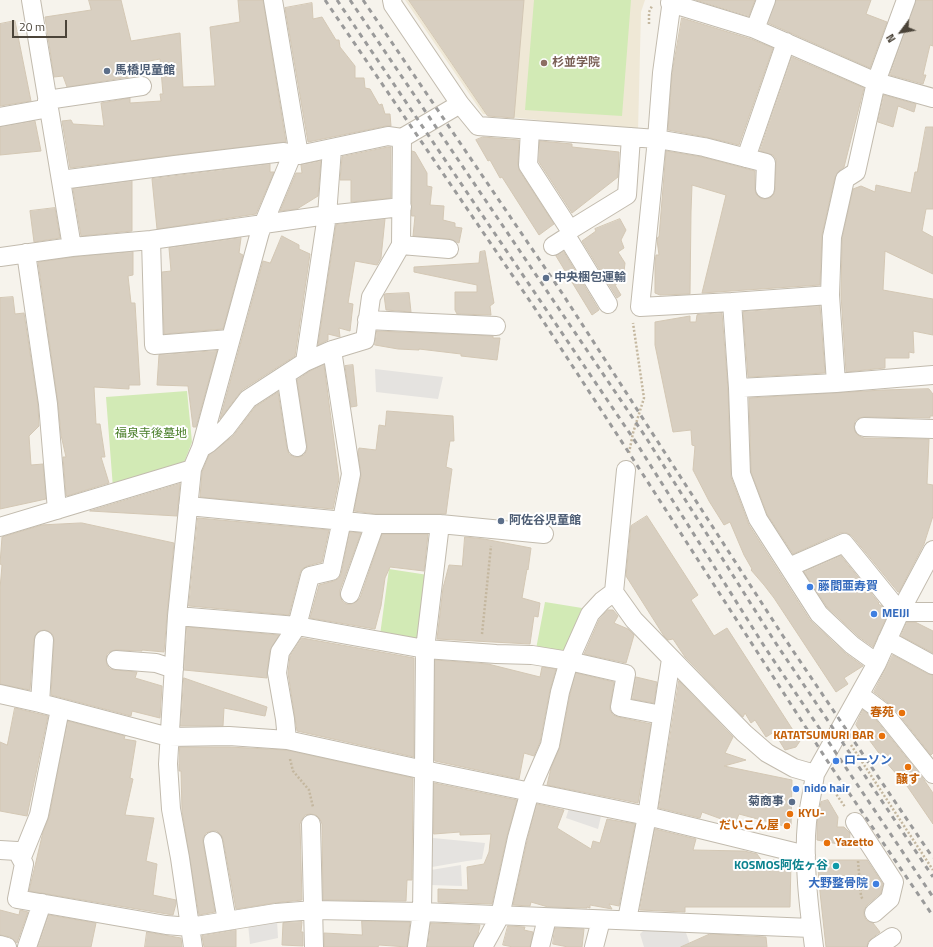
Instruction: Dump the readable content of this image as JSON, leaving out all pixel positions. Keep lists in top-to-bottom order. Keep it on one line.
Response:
{"parks":["福泉寺後墓地"],"places":["杉並学院","馬橋児童館","中央梱包運輸","阿佐谷児童館","藤間亜寿賀","MEIJI","春苑","KATATSUMURI BAR","ローソン","醸す","nido hair","菊商事","KYU-","だいこん屋","Yazetto","KOSMOS阿佐ヶ谷","大野整骨院"],"scale_bar":"20 m","north":"bottom left"}
